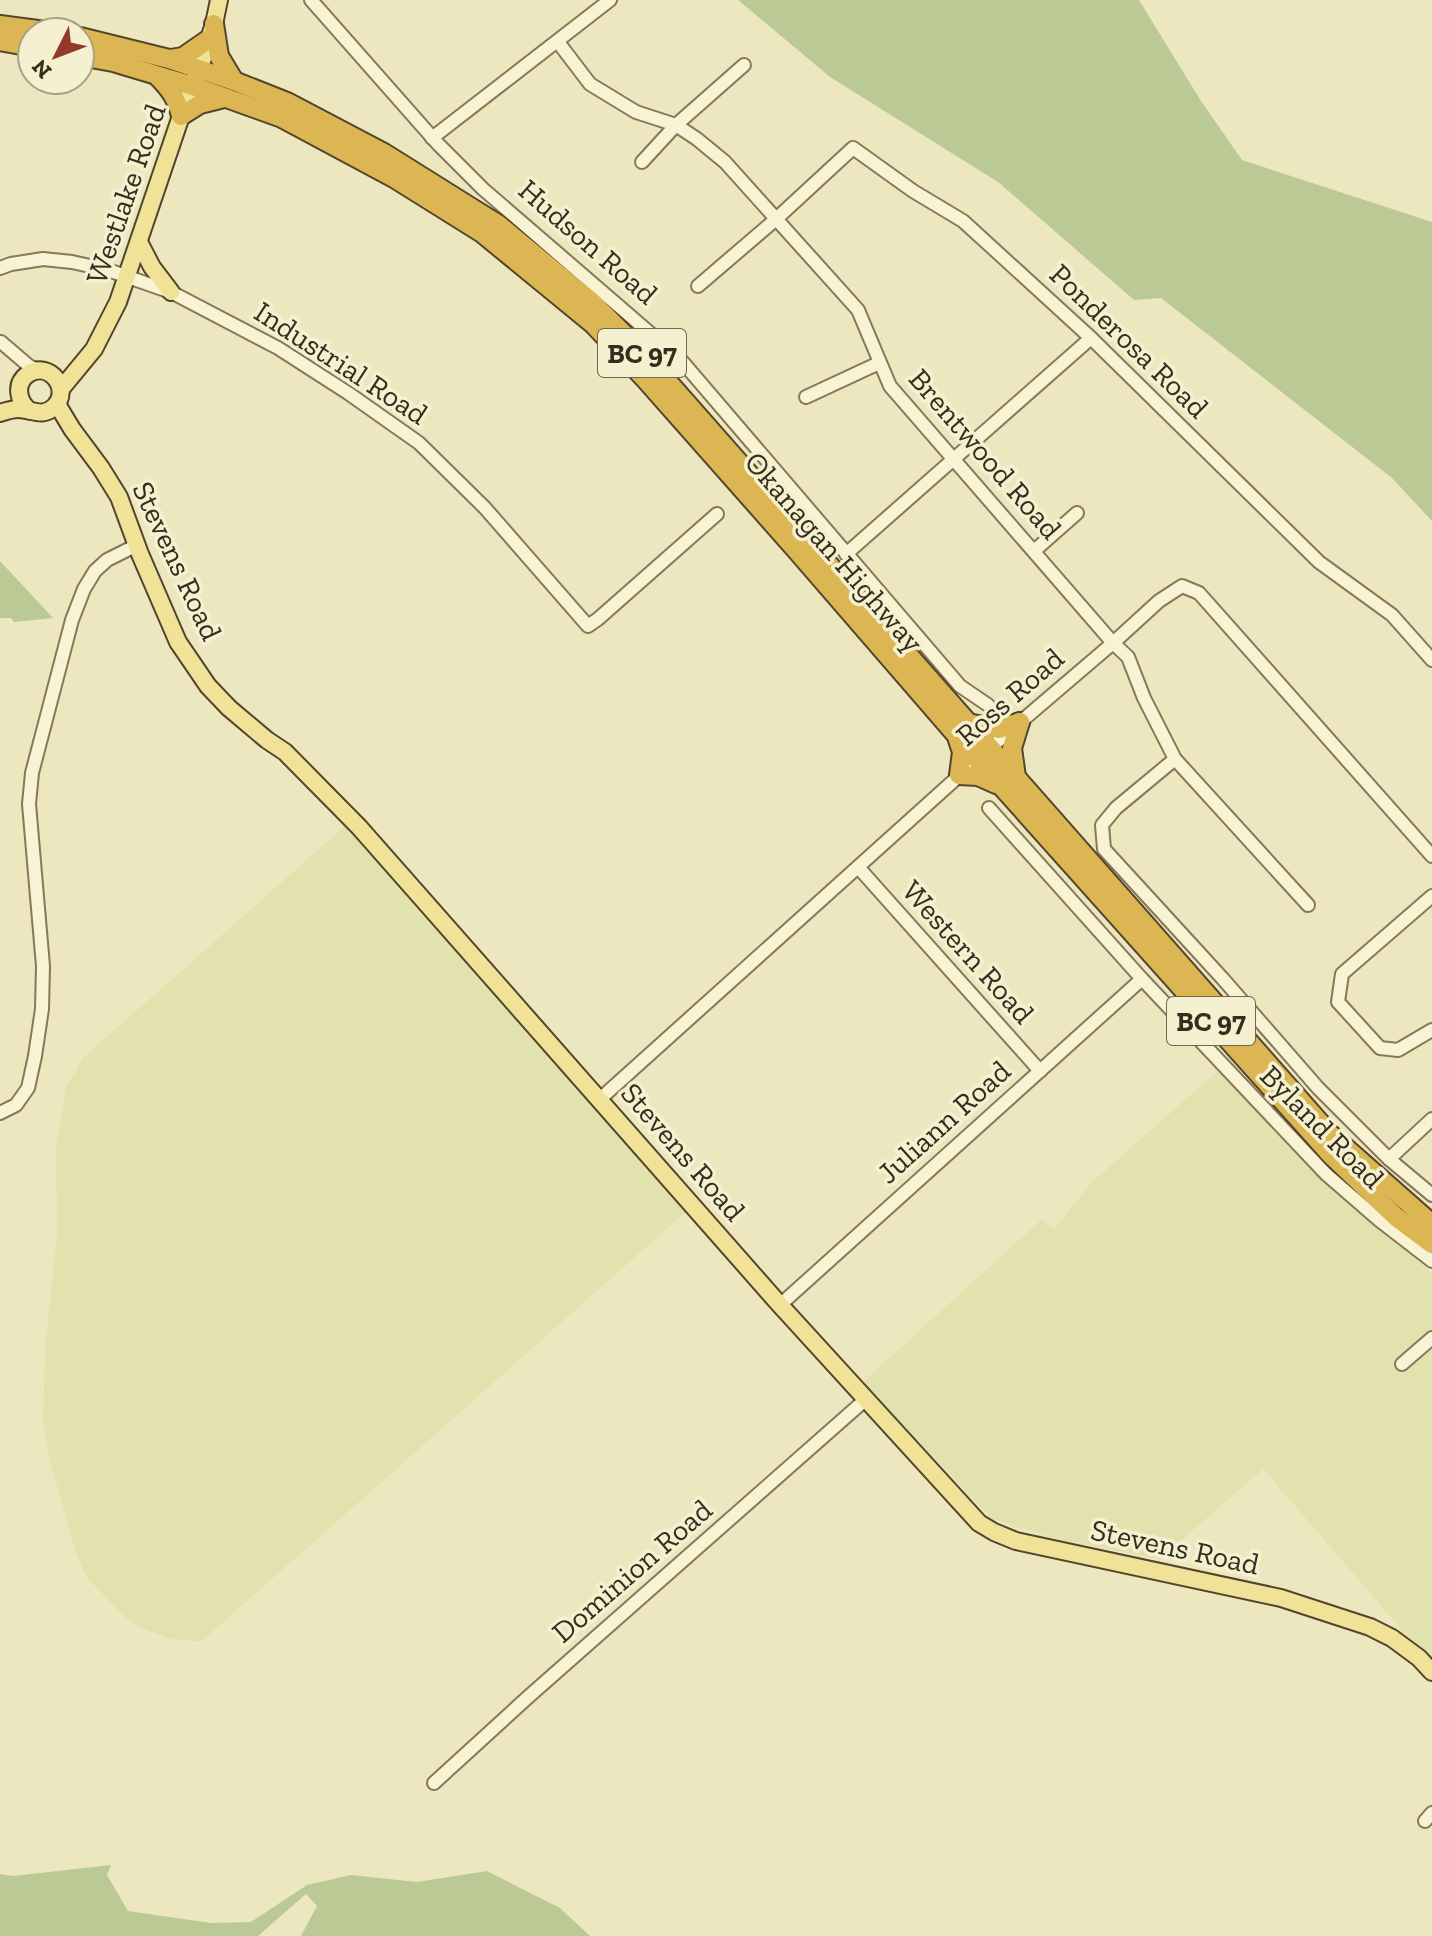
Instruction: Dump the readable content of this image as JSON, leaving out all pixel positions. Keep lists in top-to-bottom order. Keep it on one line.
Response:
{"streets":{"highway":["BC 97","Okanagan Highway"],"main road":["Westlake Road","Stevens Road"],"street":["Hudson Road","Ponderosa Road","Industrial Road","Brentwood Road","Ross Road","Western Road","Juliann Road","Byland Road","Dominion Road"]},"crossings":[["Westlake Road","Industrial Road"],["Westlake Road","Okanagan Highway"],["Westlake Road","Stevens Road"],["Ponderosa Road","Brentwood Road"],["Brentwood Road","Ross Road"],["Okanagan Highway","Ross Road"],["Stevens Road","Ross Road"],["Stevens Road","Juliann Road"],["Stevens Road","Dominion Road"],["Ross Road","Western Road"],["Western Road","Juliann Road"],["Juliann Road","Byland Road"]],"north":"bottom left"}
